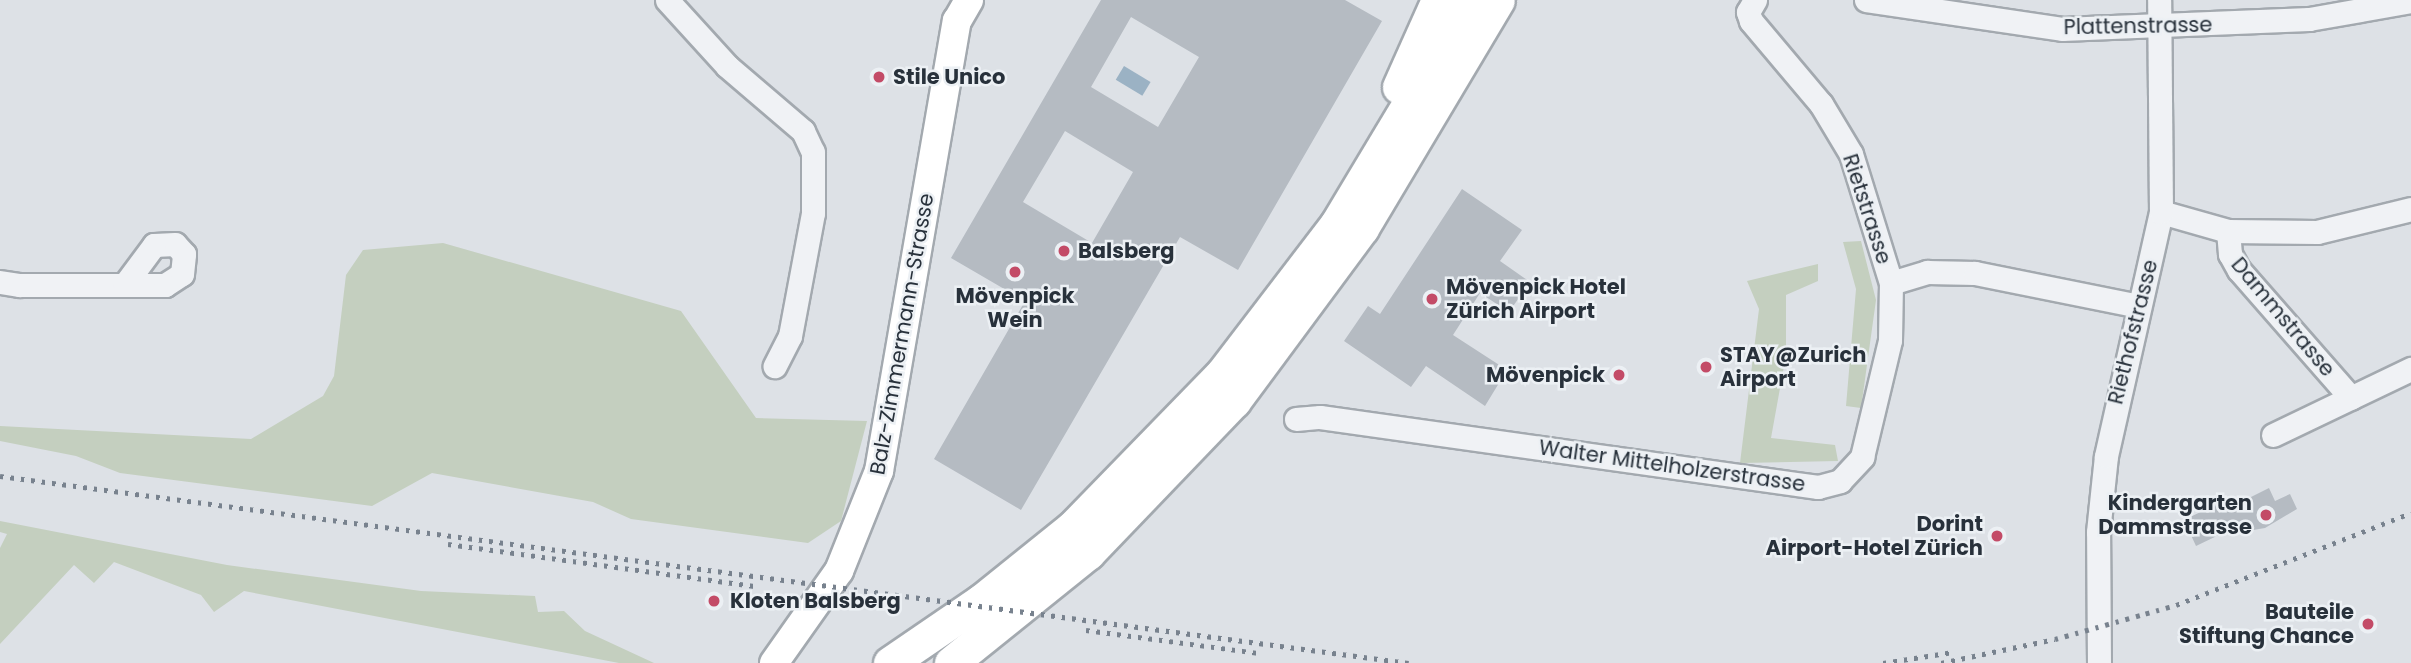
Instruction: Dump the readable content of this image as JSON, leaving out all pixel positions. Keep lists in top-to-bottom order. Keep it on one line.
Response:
{"streets":{"main road":["Balz-Zimmermann-Strasse"],"street":["Plattenstrasse","Rietstrasse","Dammstrasse","Riethofstrasse","Walter Mittelholzerstrasse"]},"crossings":[["Plattenstrasse","Riethofstrasse"],["Rietstrasse","Riethofstrasse"],["Rietstrasse","Walter Mittelholzerstrasse"]],"places":["Stile Unico","Balsberg","Mövenpick Wein","Mövenpick Hotel Zürich Airport","STAY@Zurich Airport","Mövenpick","Kindergarten Dammstrasse","Dorint Airport-Hotel Zürich","Kloten Balsberg","Bauteile Stiftung Chance"]}
